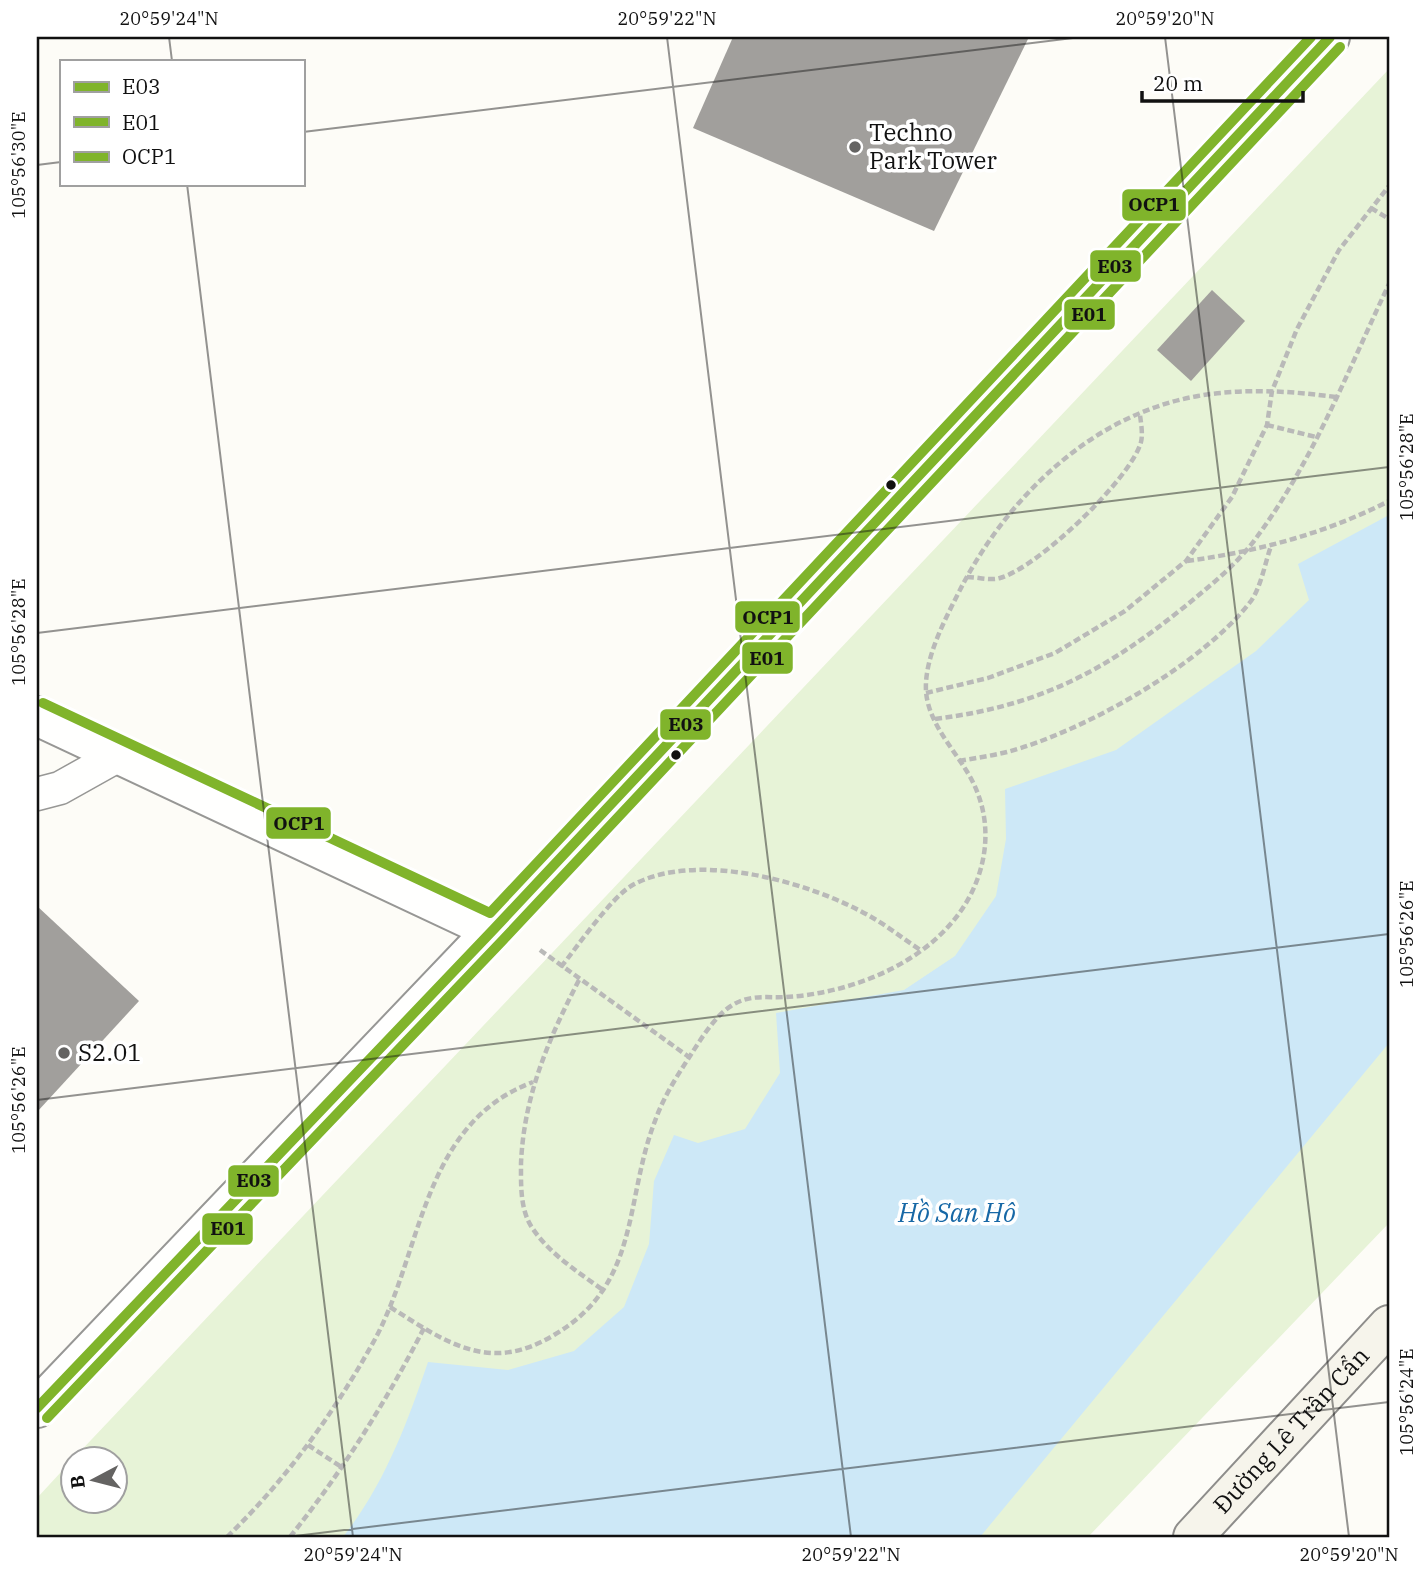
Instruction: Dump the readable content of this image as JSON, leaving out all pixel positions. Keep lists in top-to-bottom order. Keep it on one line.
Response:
{"streets":{"main road":["Đường Lê Trần Cẩn"]},"water":["Hồ San Hô"],"places":["Techno Park Tower","S2.01"],"lines":["transit line E03","transit line OCP1","transit line E01"],"legend":["E03","E01","OCP1"],"scale_bar":"20 m","north":"left","coordinates":["20°59'24\"N","20°59'22\"N","20°59'20\"N","105°56'30\"E","105°56'28\"E","105°56'26\"E","105°56'24\"E"]}
